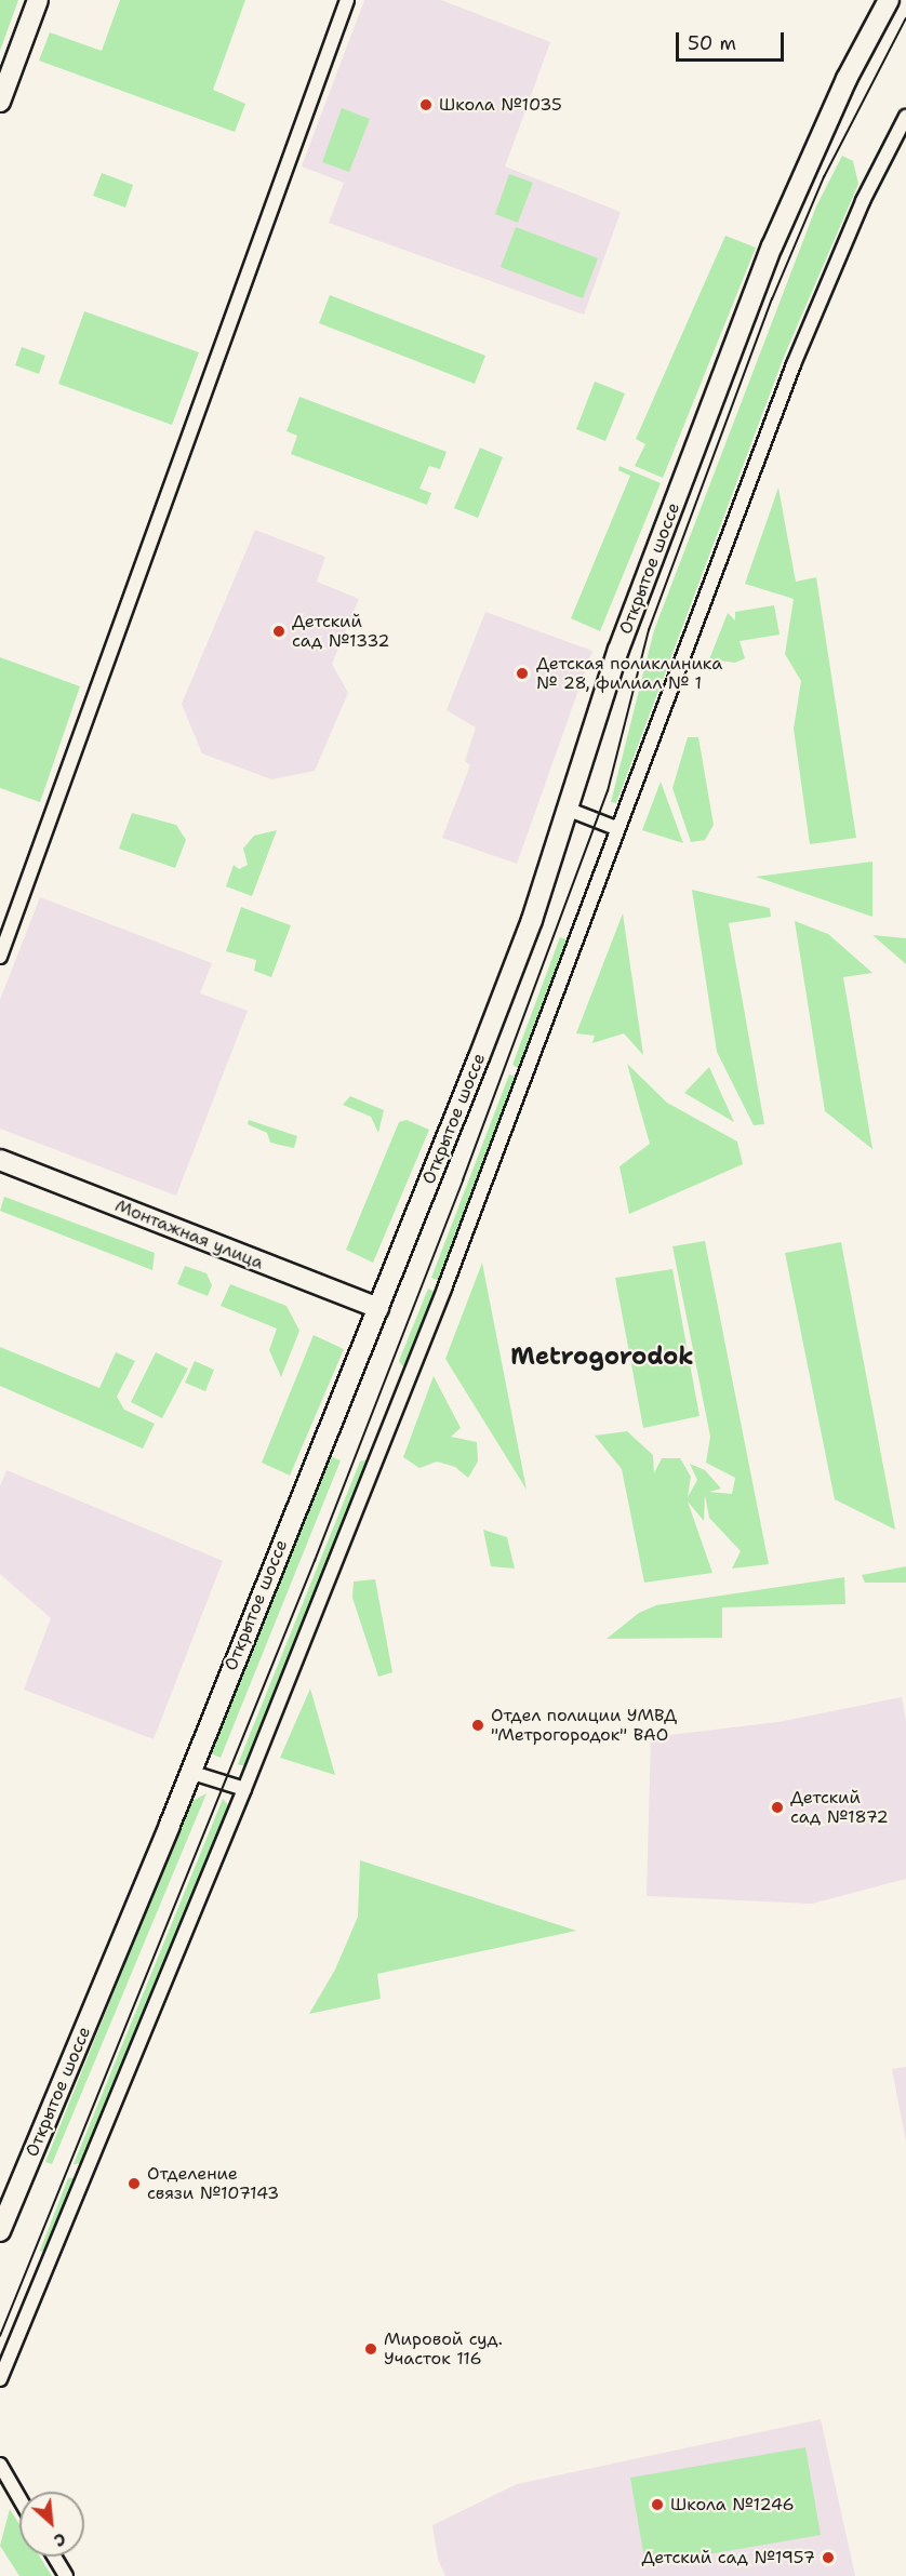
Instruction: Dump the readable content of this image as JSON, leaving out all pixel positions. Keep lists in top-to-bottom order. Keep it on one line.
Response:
{"streets":{"street":["Открытое шоссе","Монтажная улица"]},"crossings":[["Открытое шоссе","Монтажная улица"]],"districts":["Metrogorodok"],"places":["Школа №1035","Детский сад №1332","Детская поликлиника № 28, филиал № 1","Отдел полиции УМВД \"Метрогородок\" ВАО","Детский сад №1872","Отделение связи №107143","Мировой суд. Участок 116","Школа №1246","Детский сад №1957"],"scale_bar":"50 m","north":"bottom right"}
